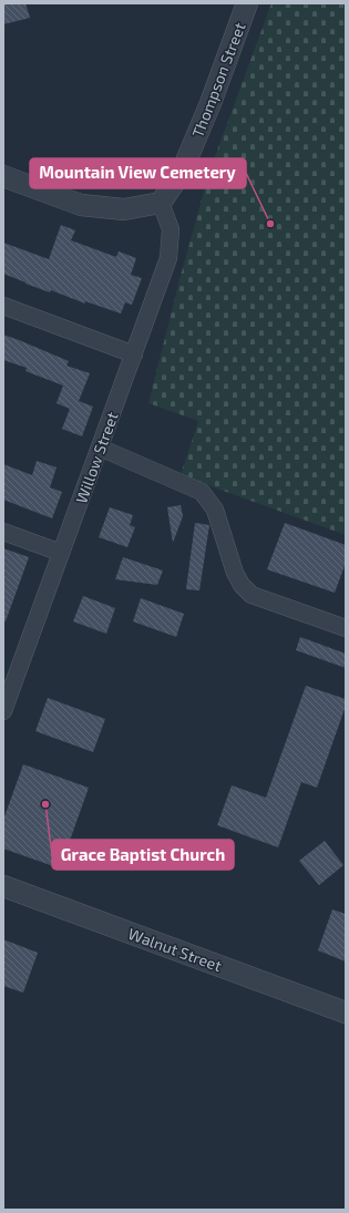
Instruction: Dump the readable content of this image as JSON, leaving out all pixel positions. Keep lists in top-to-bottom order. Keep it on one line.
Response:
{"streets":{"street":["Thompson Street","Willow Street","Walnut Street"]},"crossings":[["Thompson Street","Willow Street"]],"places":["Mountain View Cemetery","Grace Baptist Church"]}
